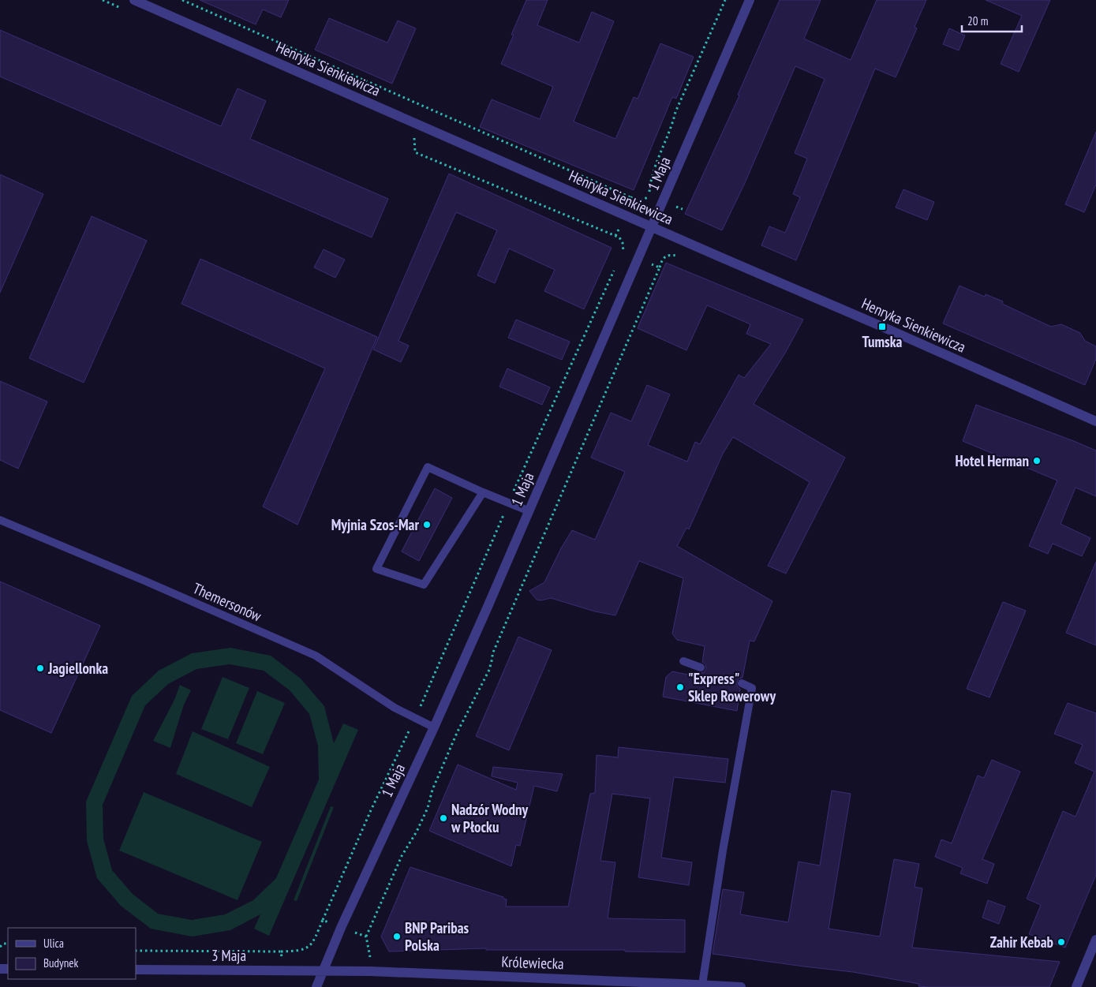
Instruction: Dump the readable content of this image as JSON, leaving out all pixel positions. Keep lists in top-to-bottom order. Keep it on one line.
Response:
{"streets":{"street":["Henryka Sienkiewicza","1 Maja","3 Maja","Królewiecka"],"lane":["Themersonów"]},"crossings":[["Henryka Sienkiewicza","1 Maja"],["1 Maja","Themersonów"],["1 Maja","3 Maja"],["1 Maja","Królewiecka"],["3 Maja","Królewiecka"]],"places":{"transit":["Tumska"],"other":["Hotel Herman","Myjnia Szos-Mar","Jagiellonka","\"Express\" Sklep Rowerowy","Nadzór Wodny w Płocku","BNP Paribas Polska","Zahir Kebab"]},"legend":["Ulica","Budynek"],"scale_bar":"20 m"}
